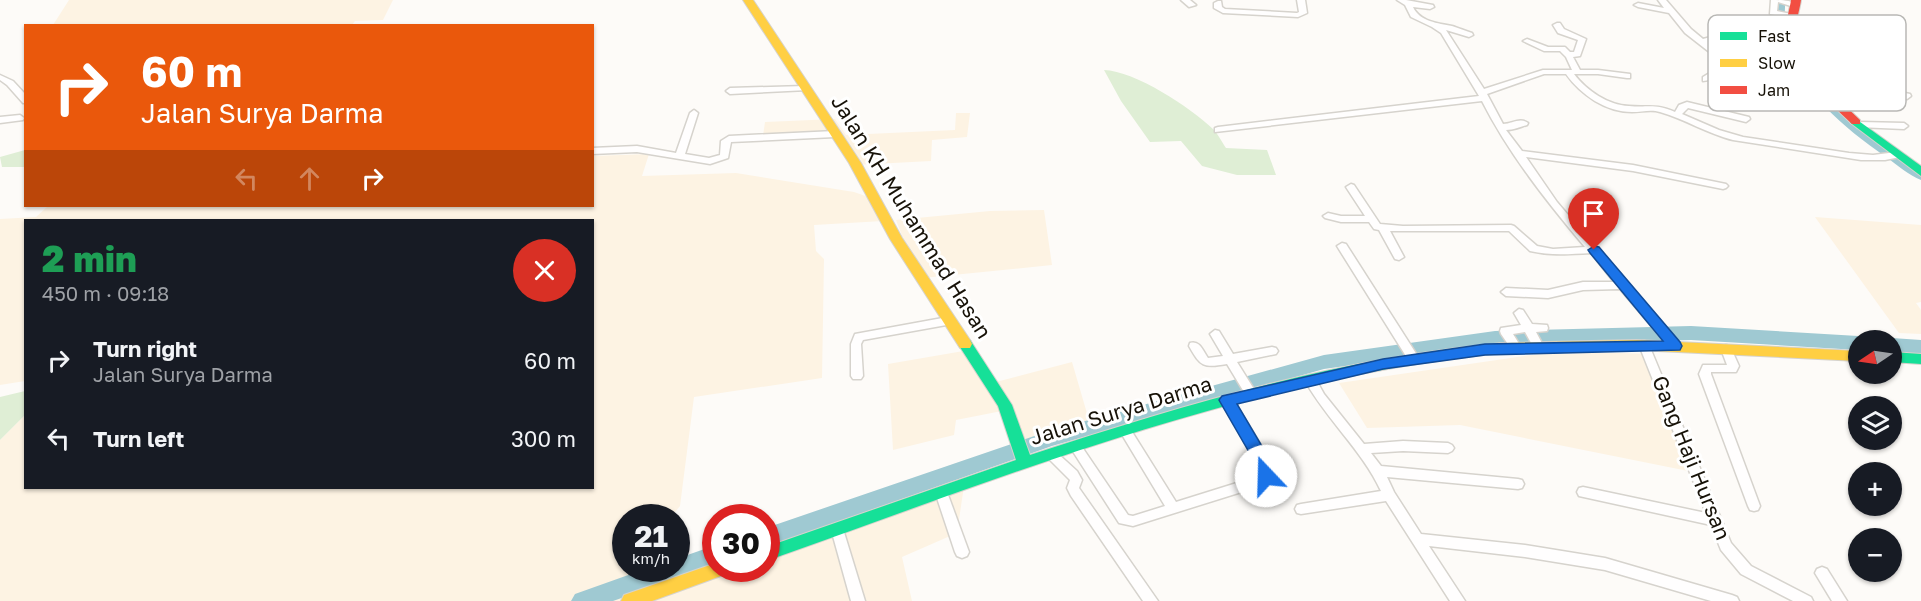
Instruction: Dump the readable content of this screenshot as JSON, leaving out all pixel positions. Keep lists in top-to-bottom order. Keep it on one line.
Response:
{"streets":{"main road":["Jalan KH Muhammad Hasan","Jalan Surya Darma"],"street":["Gang Haji Hursan"]},"crossings":[["Jalan KH Muhammad Hasan","Jalan Surya Darma"],["Jalan Surya Darma","Gang Haji Hursan"]],"legend":["Fast","Slow","Jam"],"north":"left","page":{"turn":["60 m","Jalan Surya Darma"],"heading":["2 min","450 m · 09:18"],"list":[{"name":"Turn right","note":"Jalan Surya Darma","value":"60 m"},{"name":"Turn left","value":"300 m"}],"map_buttons":["+","−"],"speed":"21 km/h","limit":"30"}}
